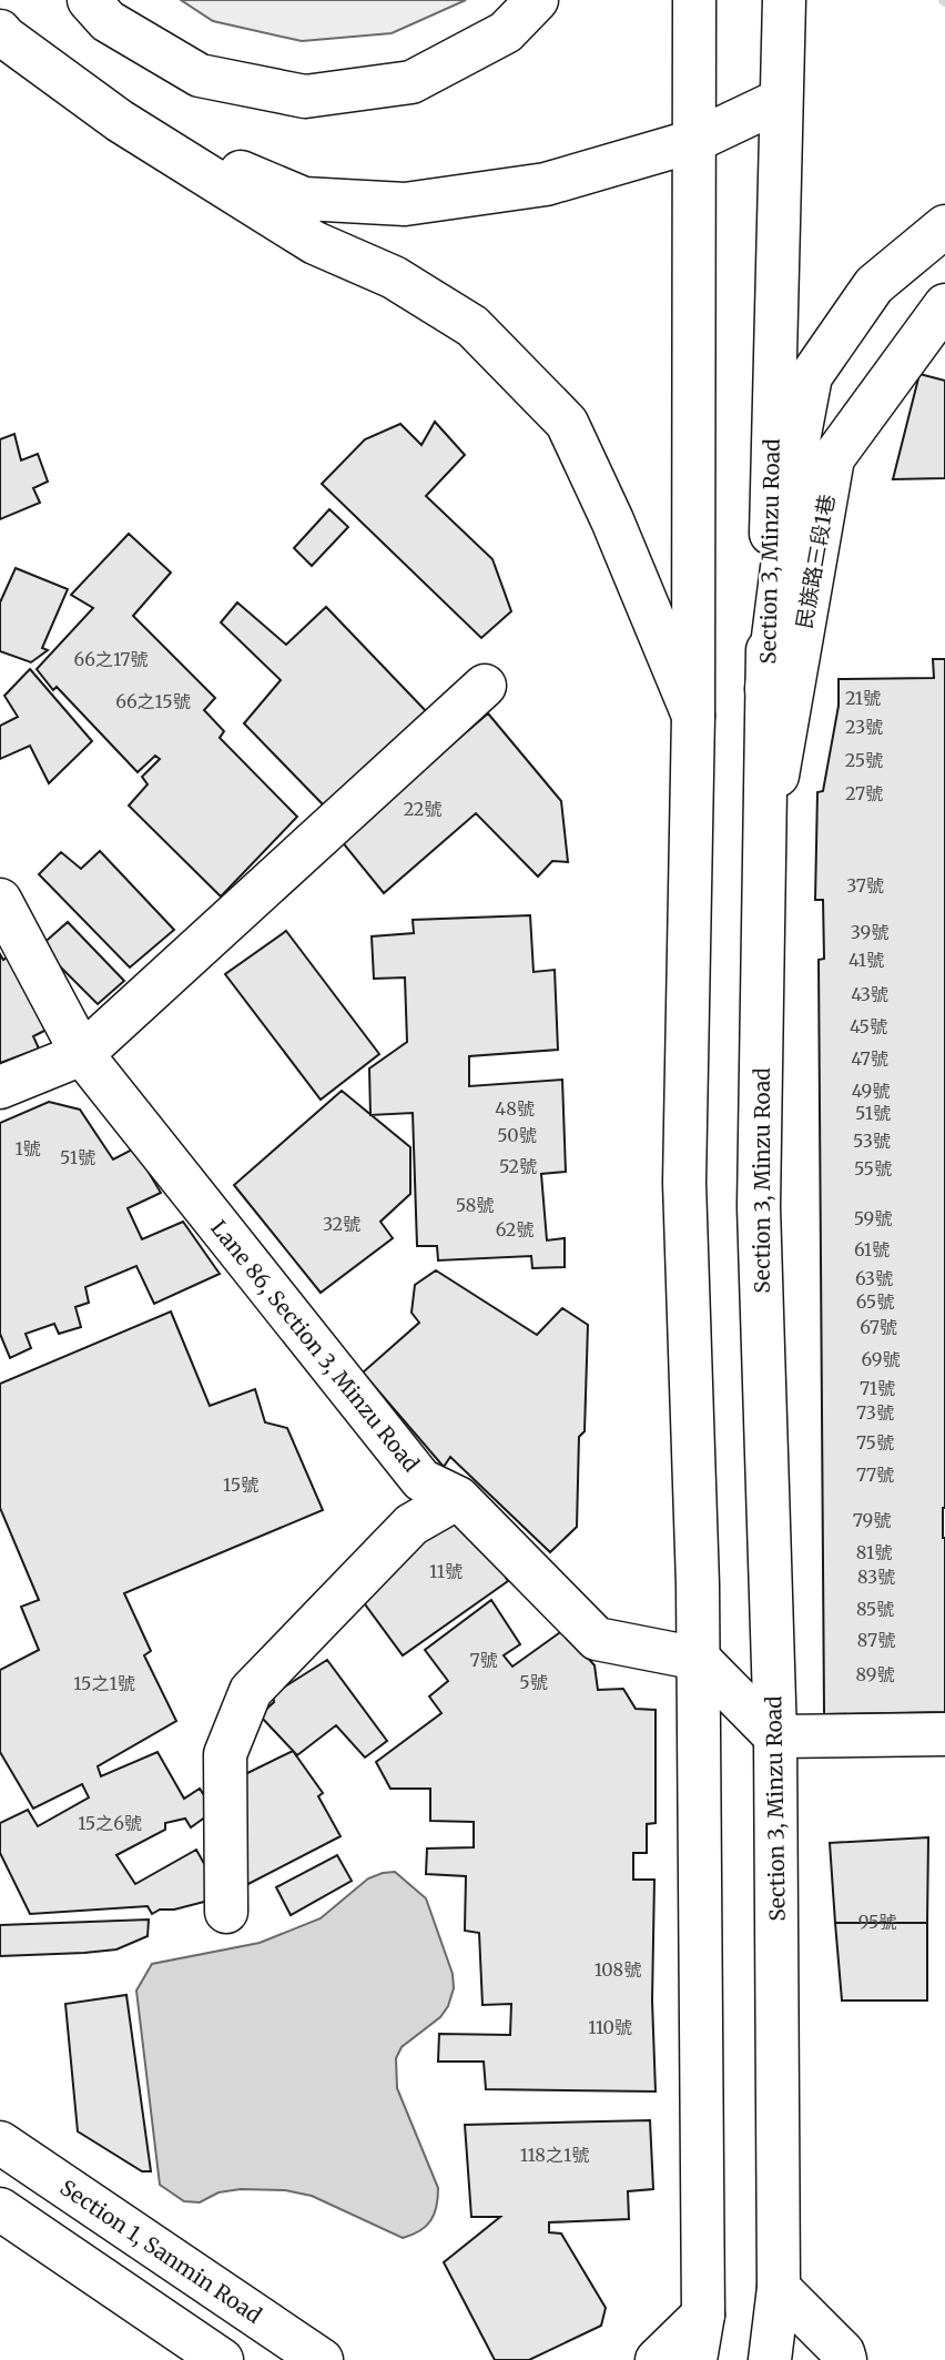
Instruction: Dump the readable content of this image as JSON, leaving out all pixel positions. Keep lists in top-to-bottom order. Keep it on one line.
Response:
{"streets":{"main road":["Section 3, Minzu Road","民族路三段1巷","Lane 86, Section 3, Minzu Road","Section 1, Sanmin Road"]},"crossings":[["Section 3, Minzu Road","民族路三段1巷"]],"house_numbers":["66之17號","21號","66之15號","23號","25號","27號","22號","37號","39號","41號","43號","45號","47號","49號","48號","51號","50號","53號","1號","51號","52號","55號","58號","59號","32號","62號","61號","63號","65號","67號","69號","71號","73號","75號","77號","15號","79號","81號","11號","83號","85號","87號","7號","89號","5號","15之1號","15之6號","95號","108號","110號","118之1號"]}
